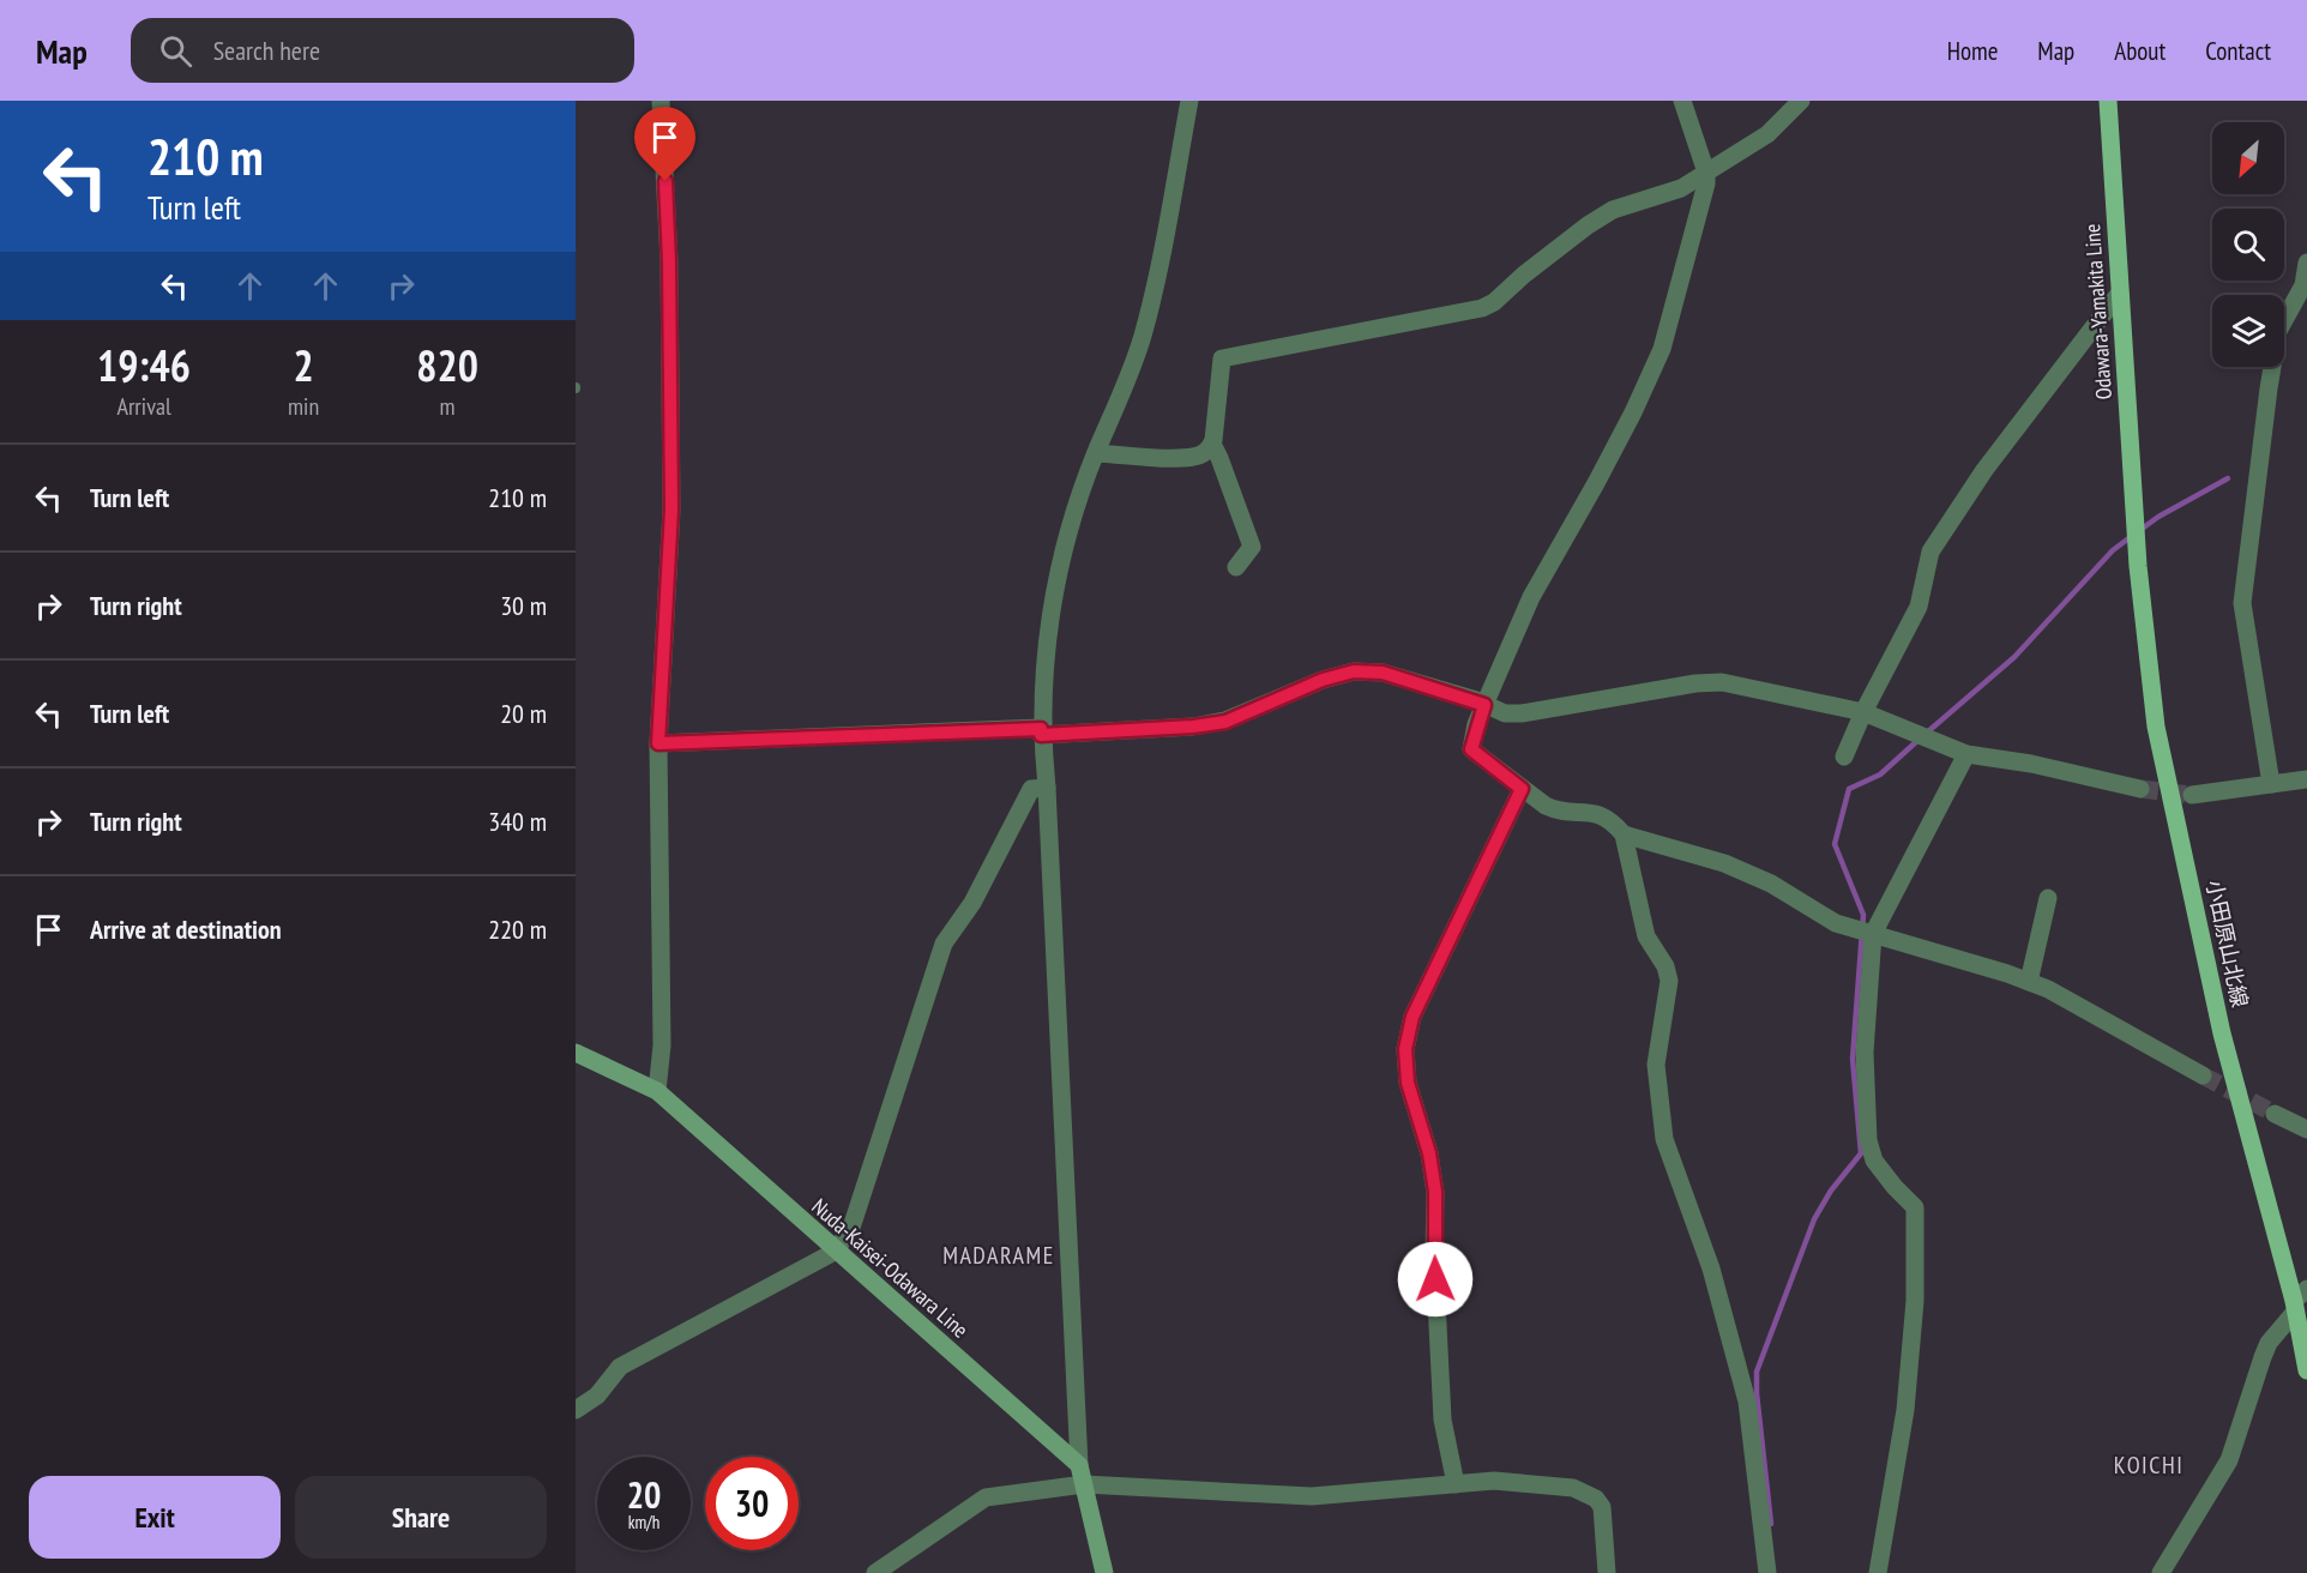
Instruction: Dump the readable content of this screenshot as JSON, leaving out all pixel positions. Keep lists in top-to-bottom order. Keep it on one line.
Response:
{"streets":{"main road":["Odawara-Yamakita Line","小田原山北線","Nuda-Kaisei-Odawara Line"]},"crossings":[["Odawara-Yamakita Line","小田原山北線"]],"districts":["MADARAME","KOICHI"],"north":"bottom left","page":{"header":"Map","search":"Search here","nav":["Home","Map","About","Contact"],"turn":["210 m","Turn left"],"eta":["19:46","Arrival","2","min","820","m"],"list":[{"name":"Turn left","value":"210 m"},{"name":"Turn right","value":"30 m"},{"name":"Turn left","value":"20 m"},{"name":"Turn right","value":"340 m"},{"name":"Arrive at destination","value":"220 m"}],"speed":"20 km/h","limit":"30","buttons":["Exit","Share"]}}
